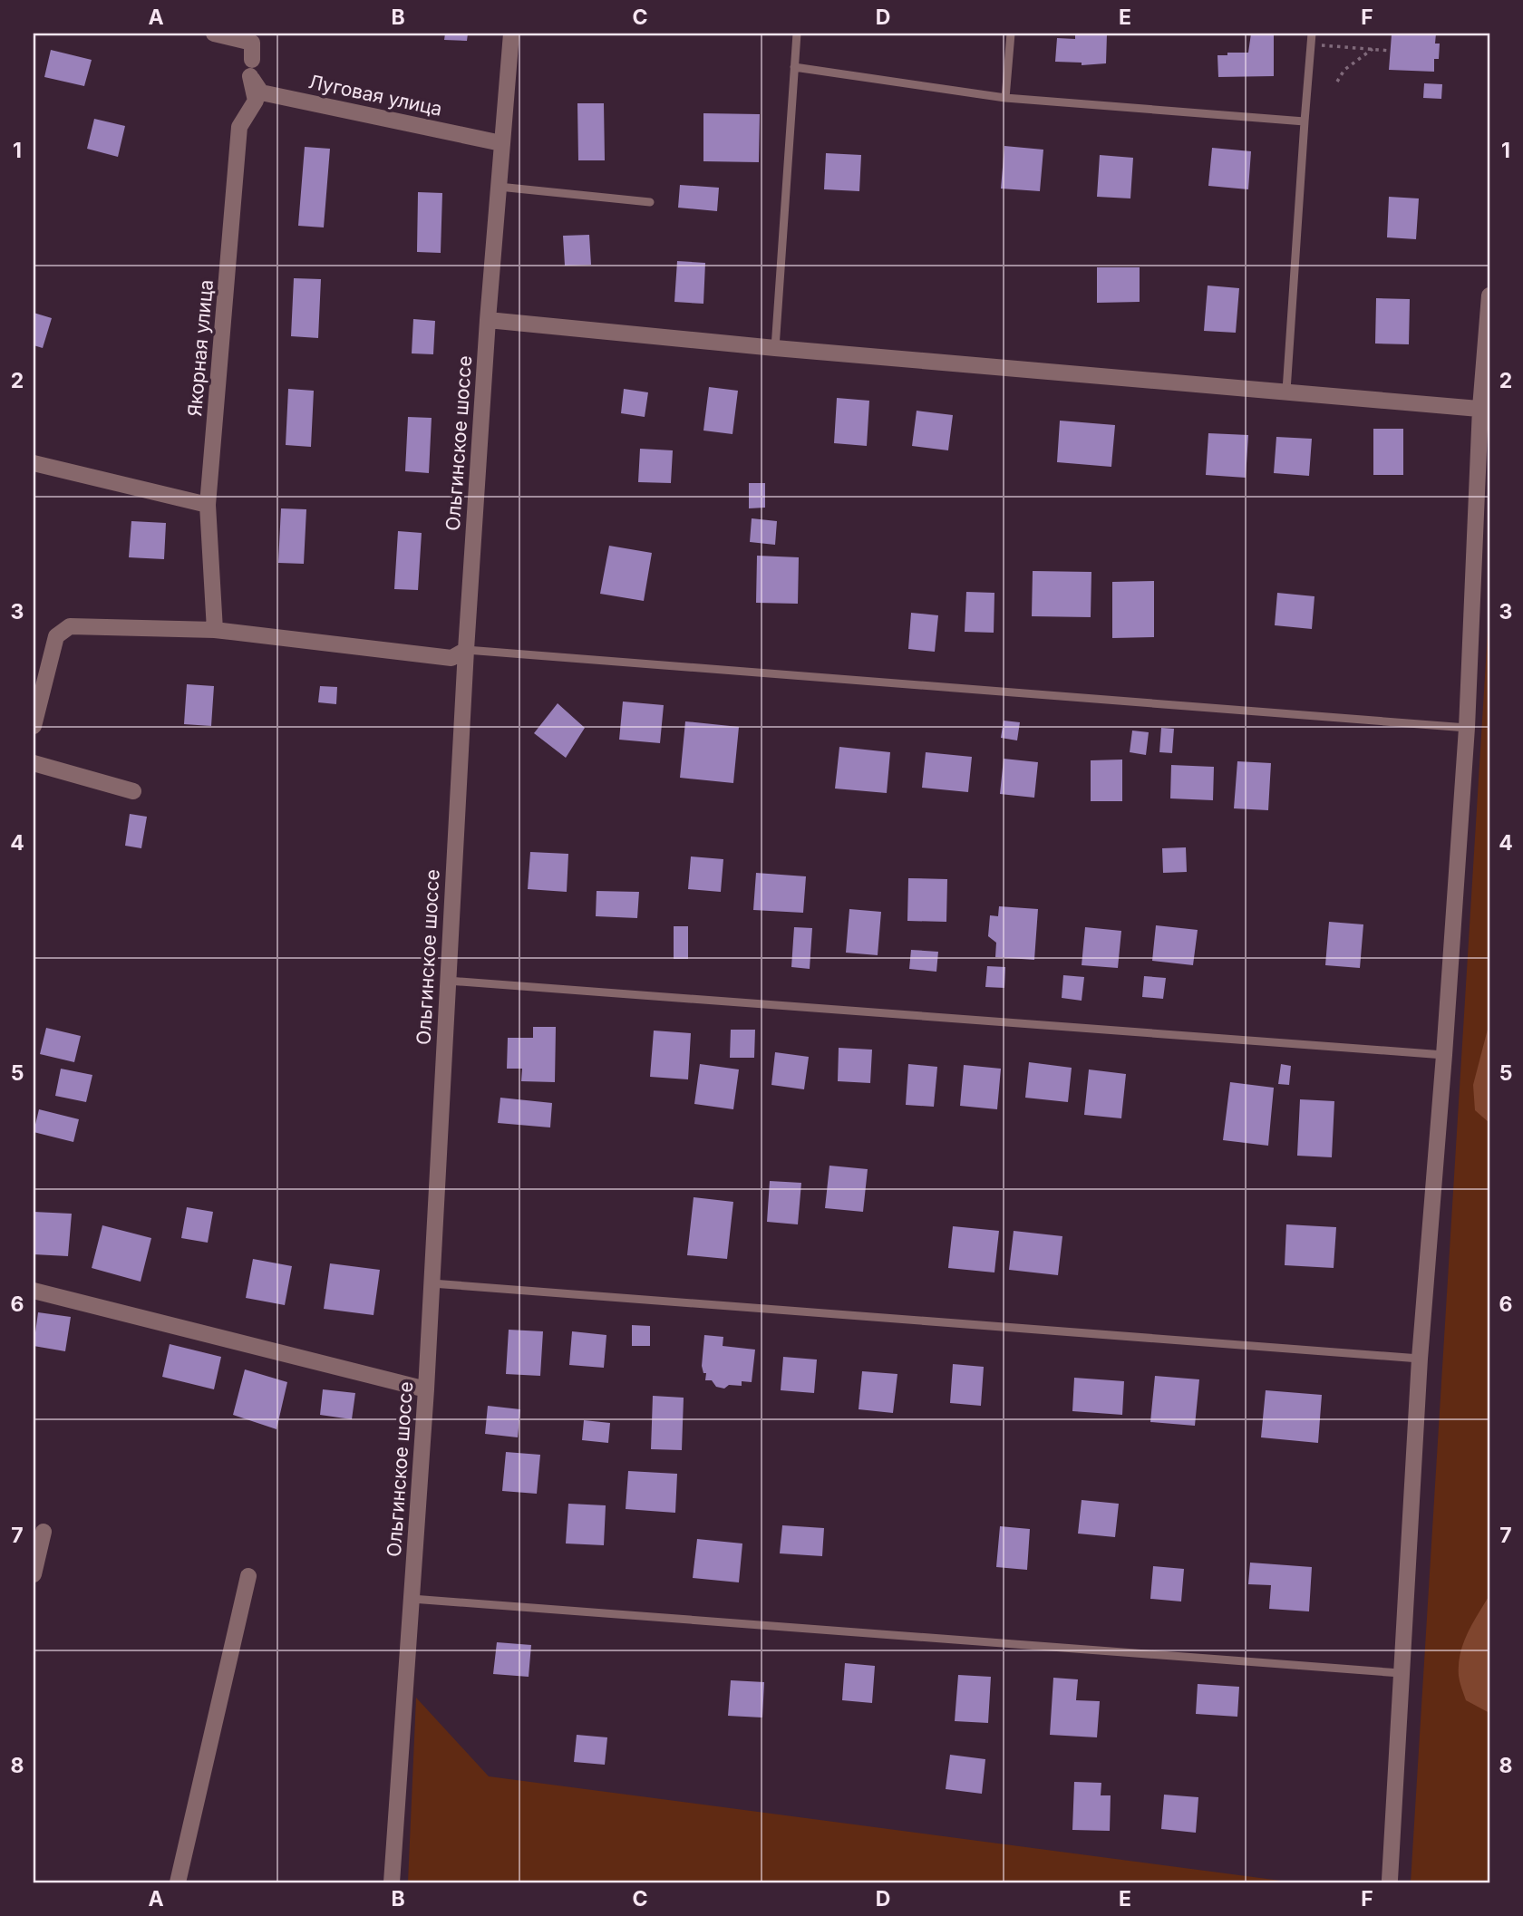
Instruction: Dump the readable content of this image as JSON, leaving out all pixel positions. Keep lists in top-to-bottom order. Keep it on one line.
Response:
{"streets":{"street":["Луговая улица","Якорная улица","Ольгинское шоссе"]},"crossings":[["Луговая улица","Якорная улица"],["Луговая улица","Ольгинское шоссе"]],"grid":{"columns":["A","B","C","D","E","F"],"rows":["1","2","3","4","5","6","7","8"]}}
